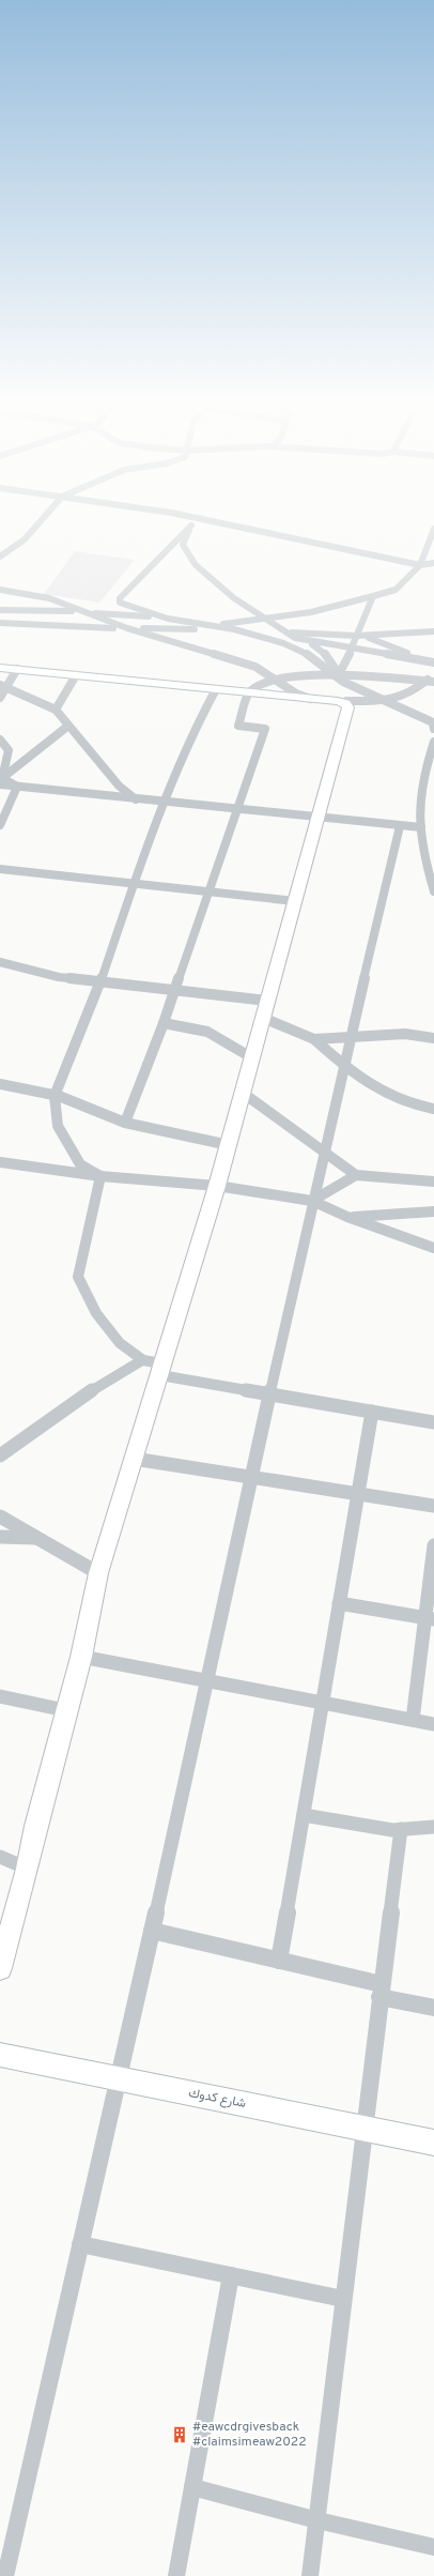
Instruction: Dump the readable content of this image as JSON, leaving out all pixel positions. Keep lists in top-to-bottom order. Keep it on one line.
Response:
{"streets":{"street":["شارع كدوك"]},"places":{"building":["#eawcdrgivesback #claimsimeaw2022"]}}
